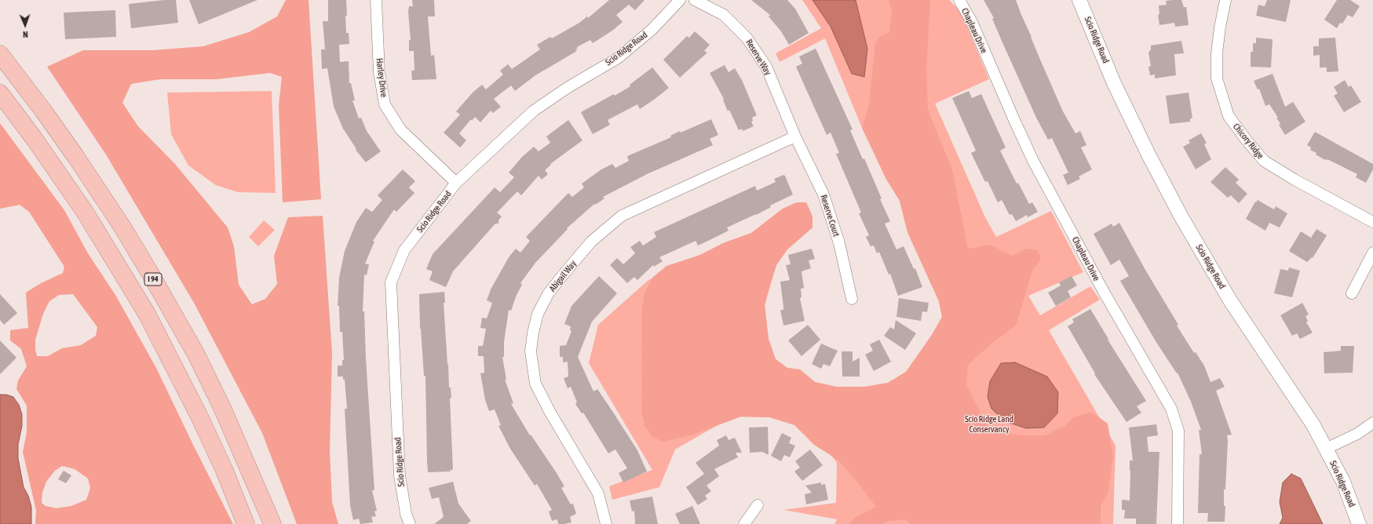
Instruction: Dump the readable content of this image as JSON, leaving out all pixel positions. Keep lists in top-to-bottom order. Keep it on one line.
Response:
{"streets":{"highway":["I 94"],"street":["Chapleau Drive","Scio Ridge Road","Reserve Way","Harley Drive","Chicory Ridge","Reserve Court","Abigail Way"]},"crossings":[["Scio Ridge Road","Harley Drive"],["Reserve Way","Reserve Court"],["Reserve Way","Abigail Way"],["Reserve Court","Abigail Way"]],"parks":["Scio Ridge Land Conservancy"],"north":"bottom"}
